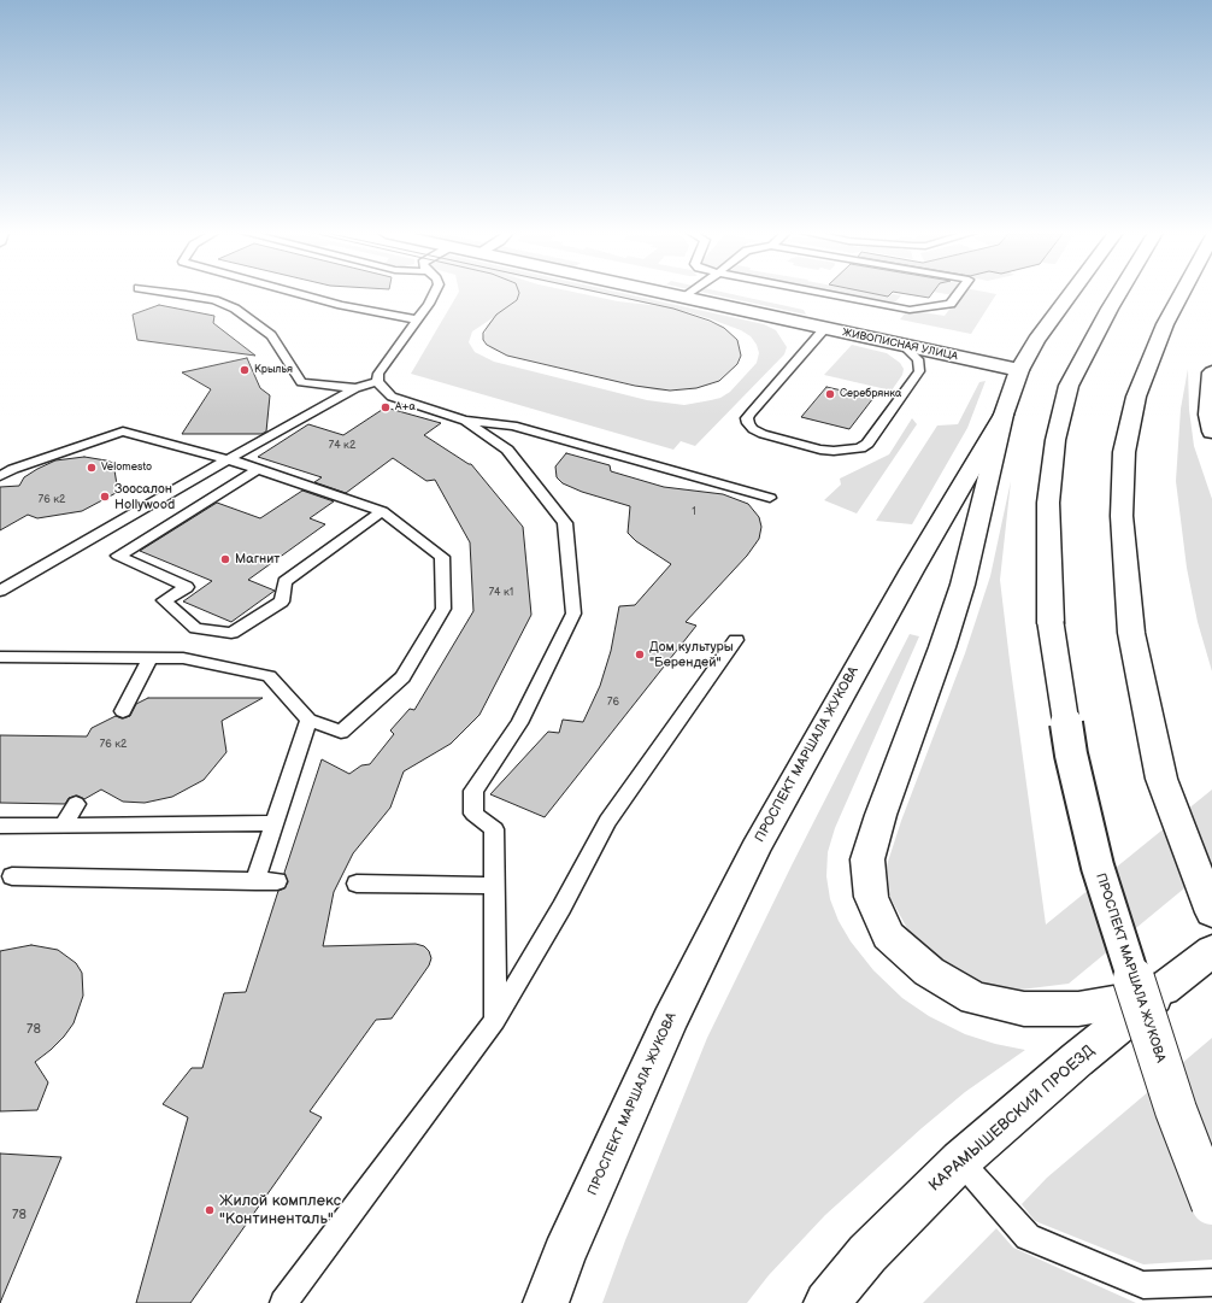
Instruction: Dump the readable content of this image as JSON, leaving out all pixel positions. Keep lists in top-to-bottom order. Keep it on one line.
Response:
{"streets":{"main road":["ЖИВОПИСНАЯ УЛИЦА","ПРОСПЕКТ МАРШАЛА ЖУКОВА","КАРАМЫШЕВСКИЙ ПРОЕЗД"]},"crossings":[["ЖИВОПИСНАЯ УЛИЦА","ПРОСПЕКТ МАРШАЛА ЖУКОВА"]],"places":["Крылья","Серебрянка","А+а","Velomesto","Зоосалон Hollywood","Магнит","Дом культуры \"Берендей\"","Жилой комплекс \"Континенталь\""],"house_numbers":["74 к2","76 к2","1","74 к1","76","76 к2","78","78"]}
